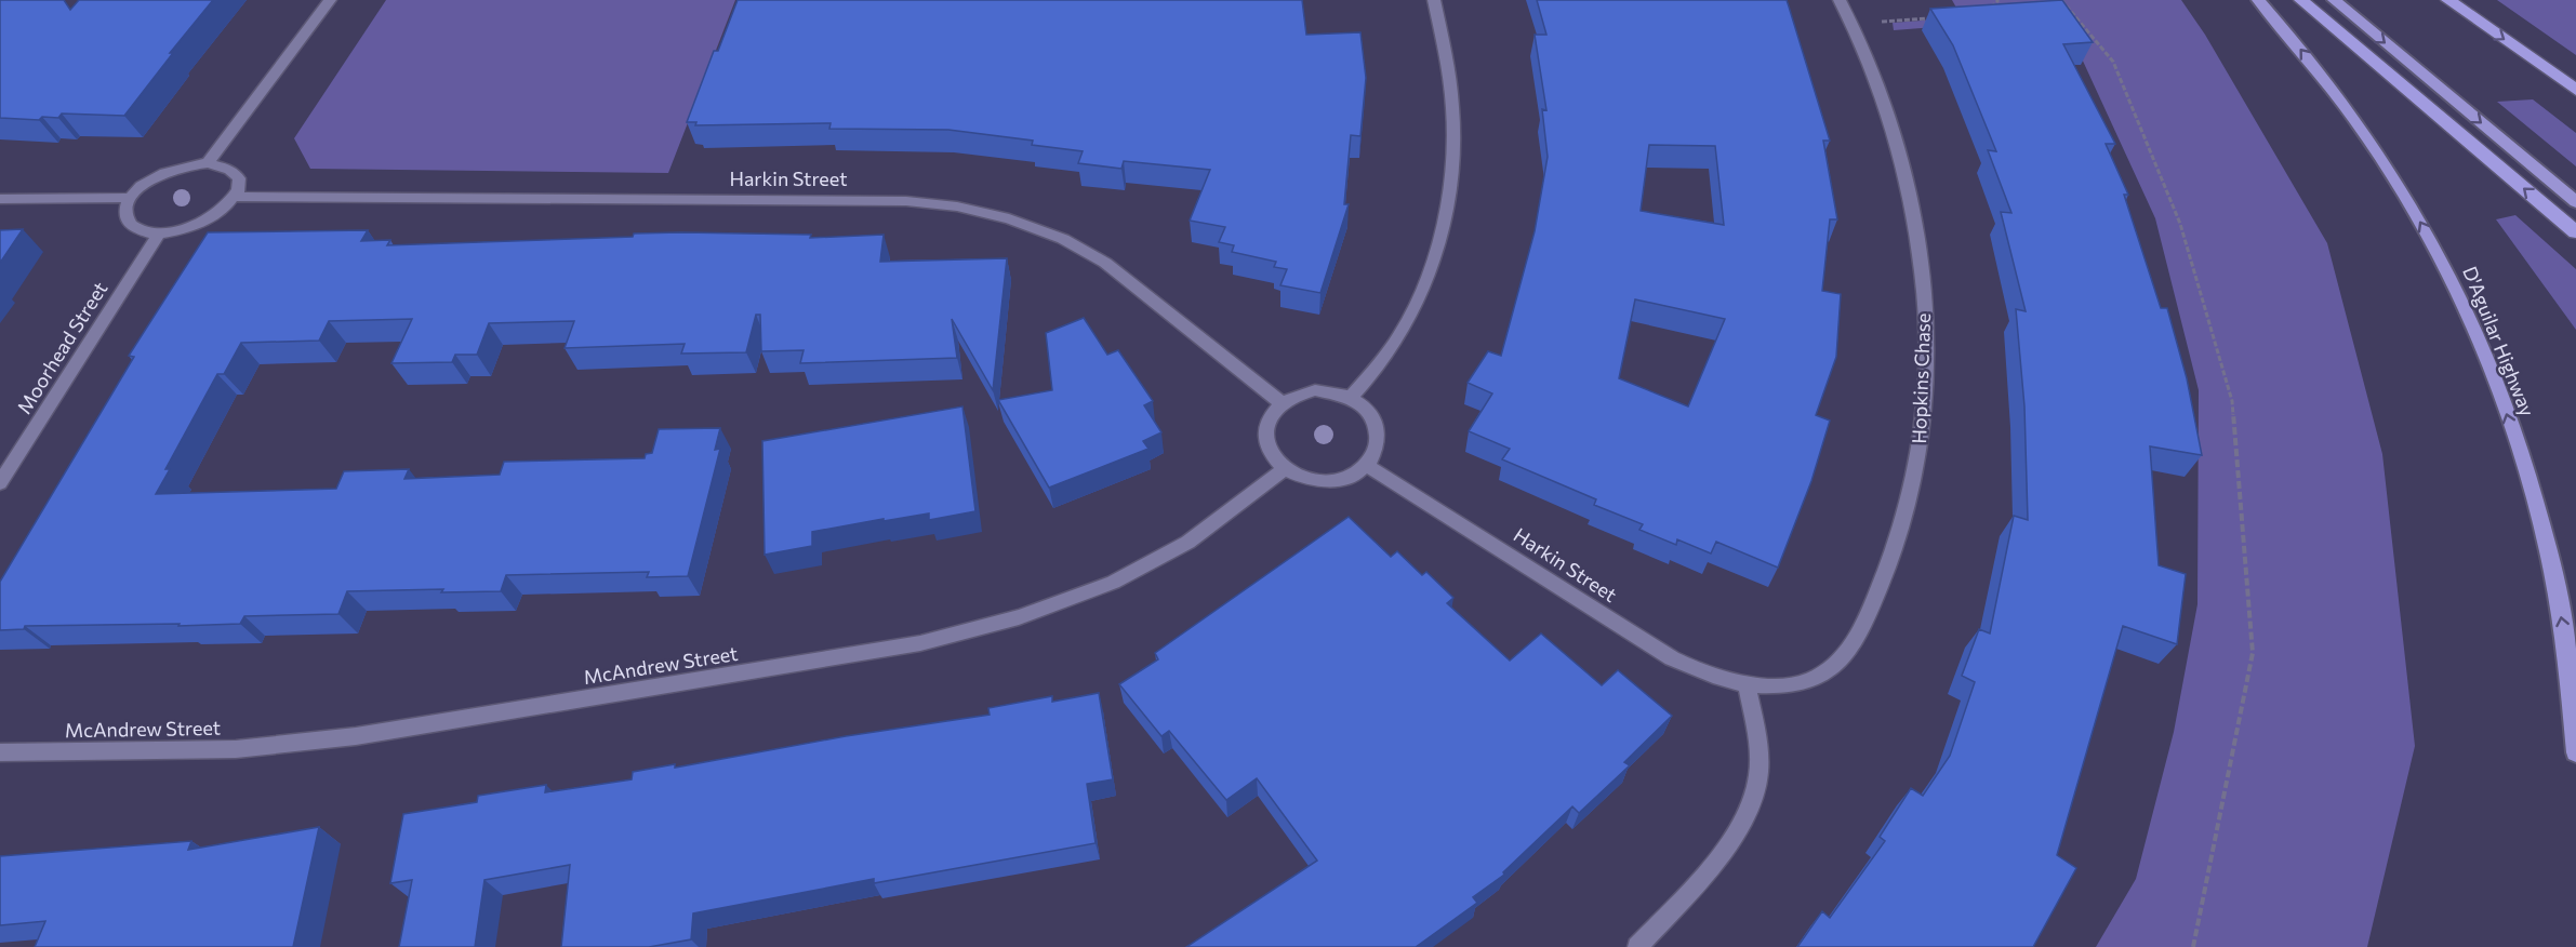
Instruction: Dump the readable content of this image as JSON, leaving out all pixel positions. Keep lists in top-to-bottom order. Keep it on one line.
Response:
{"streets":{"highway":["D'Aguilar Highway"],"street":["Harkin Street","Moorhead Street","Hopkins Chase","McAndrew Street"]},"crossings":[["Harkin Street","Hopkins Chase"],["Harkin Street","McAndrew Street"]],"one_way":["D'Aguilar Highway"]}
